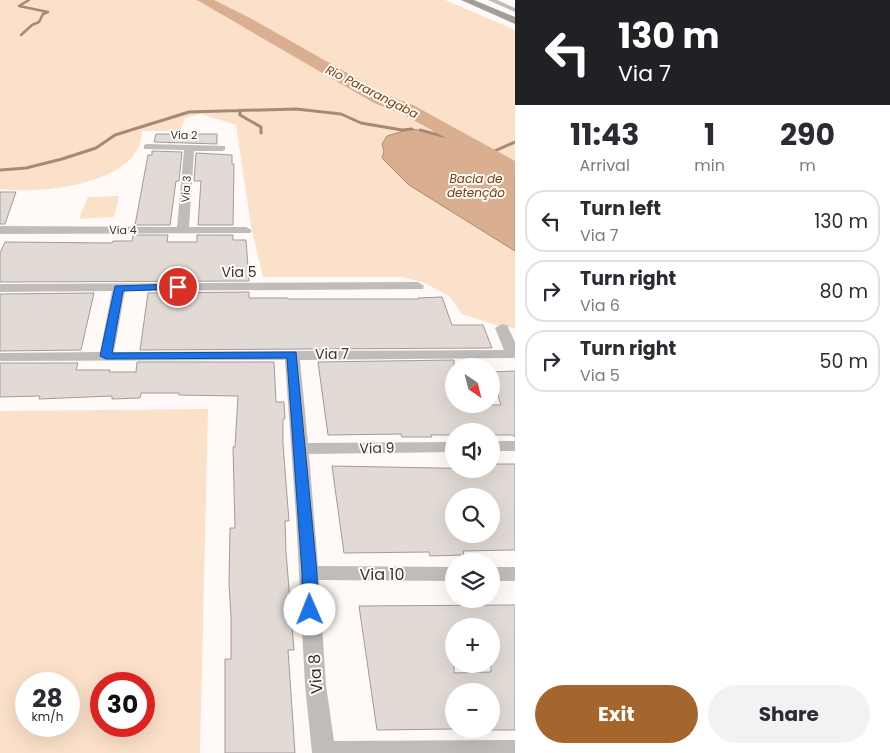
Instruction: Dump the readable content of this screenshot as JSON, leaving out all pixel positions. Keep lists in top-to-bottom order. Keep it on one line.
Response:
{"streets":{"street":["Via 2","Via 3","Via 4","Via 5","Via 7","Via 9","Via 10","Via 8"]},"crossings":[["Via 2","Via 3"],["Via 3","Via 4"],["Via 7","Via 8"],["Via 9","Via 8"],["Via 10","Via 8"]],"water":["Rio Pararangaba","Bacia de detenção"],"north":"bottom right","page":{"turn":["130 m","Via 7"],"eta":["11:43","Arrival","1","min","290","m"],"list":[{"name":"Turn left","note":"Via 7","value":"130 m"},{"name":"Turn right","note":"Via 6","value":"80 m"},{"name":"Turn right","note":"Via 5","value":"50 m"}],"map_buttons":["+","−"],"speed":"28 km/h","limit":"30","buttons":["Exit","Share"]}}
